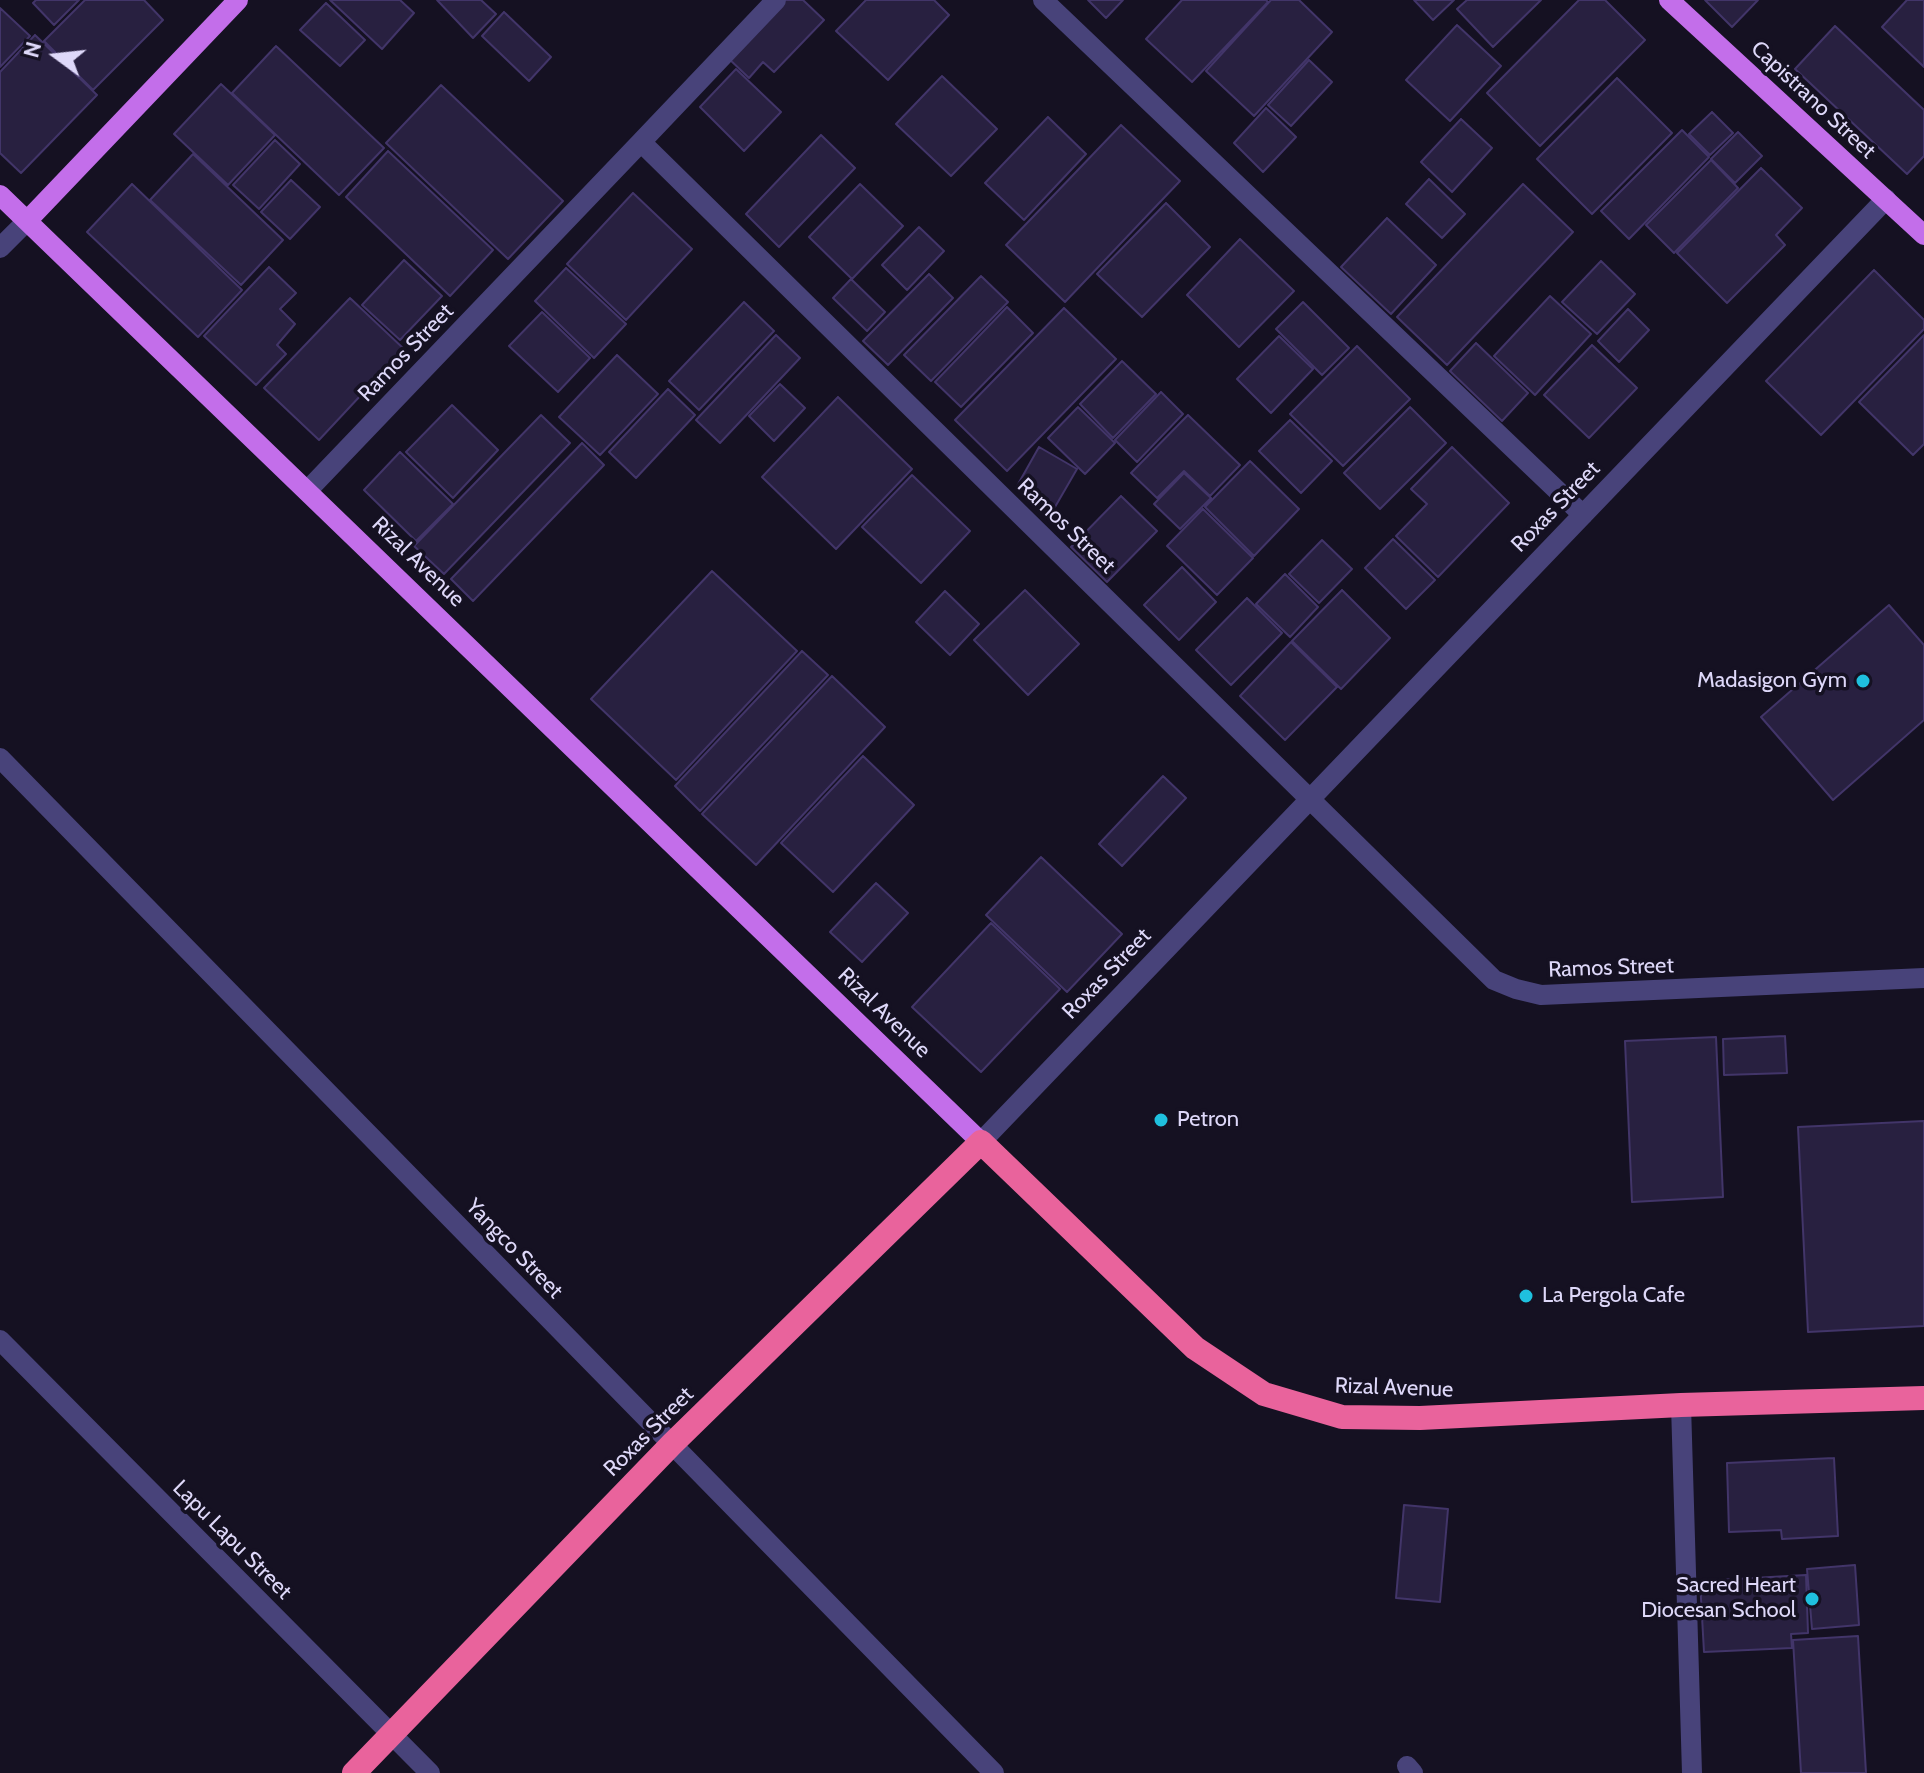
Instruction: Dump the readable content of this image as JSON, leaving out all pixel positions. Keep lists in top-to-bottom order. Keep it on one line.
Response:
{"streets":{"highway":["Roxas Street","Rizal Avenue"],"main road":["Capistrano Street"],"street":["Ramos Street","Yangco Street","Lapu Lapu Street"]},"crossings":[["Capistrano Street","Roxas Street"],["Ramos Street","Roxas Street"],["Ramos Street","Rizal Avenue"],["Roxas Street","Rizal Avenue"],["Roxas Street","Yangco Street"],["Roxas Street","Lapu Lapu Street"]],"places":["Madasigon Gym","Petron","La Pergola Cafe","Sacred Heart Diocesan School"],"north":"left"}
